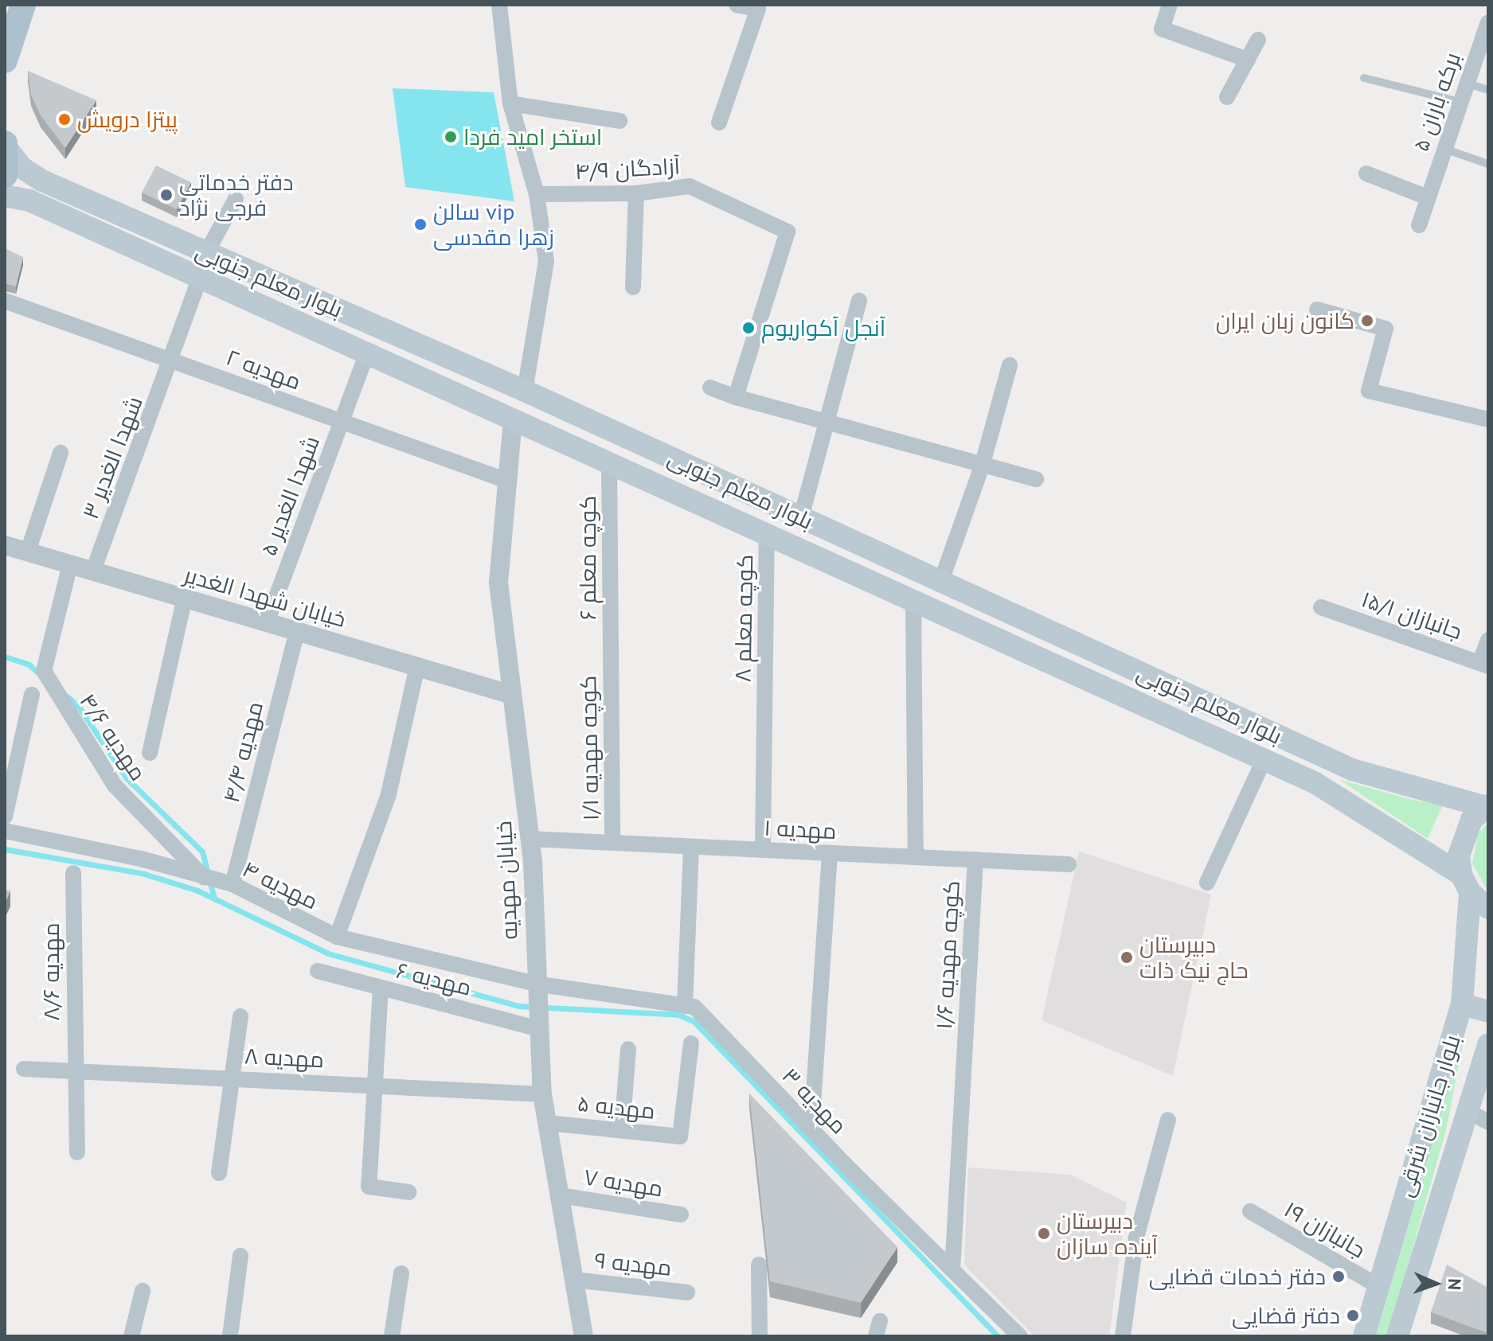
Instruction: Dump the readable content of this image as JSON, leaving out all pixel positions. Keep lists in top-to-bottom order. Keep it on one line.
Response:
{"streets":{"main road":["بلوار معلم جنوبی","بلوار جانبازان شرقی"],"street":["برکه باران ۵","آزادگان ۴/۹","مهدیه ۲","شهدا الغدیر ۳","شهدا الغدیر ۵","کوچه معلم ۶","خیابان شهدا الغدیر","جانبازان ۱۵/۱","کوچه معلم ۸","مهدیه ۴/۶","کوچه مهدیه ۱/۱","مهدیه ۴/۴","مهدیه ۱","خیابان مهدیه","مهدیه ۴","کوچه مهدیه ۱/۶","مهدیه ۸/۶","مهدیه ۶","مهدیه ۸","مهدیه ۳","مهدیه ۵","مهدیه ۷","جانبازان ۱۹","مهدیه ۹"]},"crossings":[["بلوار معلم جنوبی","شهدا الغدیر ۳"],["بلوار معلم جنوبی","شهدا الغدیر ۵"],["بلوار معلم جنوبی","کوچه معلم ۶"],["بلوار معلم جنوبی","کوچه معلم ۸"],["بلوار معلم جنوبی","خیابان مهدیه"],["بلوار معلم جنوبی","بلوار جانبازان شرقی"],["مهدیه ۲","شهدا الغدیر ۳"],["مهدیه ۲","شهدا الغدیر ۵"],["مهدیه ۲","خیابان مهدیه"],["شهدا الغدیر ۳","خیابان شهدا الغدیر"],["شهدا الغدیر ۵","خیابان شهدا الغدیر"],["کوچه معلم ۶","کوچه مهدیه ۱/۱"],["خیابان شهدا الغدیر","مهدیه ۴/۶"],["خیابان شهدا الغدیر","مهدیه ۴/۴"],["خیابان شهدا الغدیر","خیابان مهدیه"],["کوچه معلم ۸","مهدیه ۱"],["مهدیه ۴/۶","مهدیه ۴"],["کوچه مهدیه ۱/۱","مهدیه ۱"],["مهدیه ۴/۴","مهدیه ۴"],["مهدیه ۱","خیابان مهدیه"],["مهدیه ۱","کوچه مهدیه ۱/۶"],["خیابان مهدیه","مهدیه ۴"],["خیابان مهدیه","مهدیه ۶"],["خیابان مهدیه","مهدیه ۸"],["خیابان مهدیه","مهدیه ۳"],["خیابان مهدیه","مهدیه ۵"],["خیابان مهدیه","مهدیه ۷"],["خیابان مهدیه","مهدیه ۹"],["مهدیه ۴","مهدیه ۳"],["کوچه مهدیه ۱/۶","مهدیه ۳"],["مهدیه ۸/۶","مهدیه ۸"],["بلوار جانبازان شرقی","جانبازان ۱۹"]],"places":["پیتزا درویش","استخر امید فردا","دفتر خدماتی فرجی نژاد","سالن vip زهرا مقدسی","کانون زبان ایران","آنجل آکواریوم","دبیرستان حاج نیک ذات","دبیرستان آینده سازان","دفتر خدمات قضایی","دفتر قضایی"],"north":"right"}
